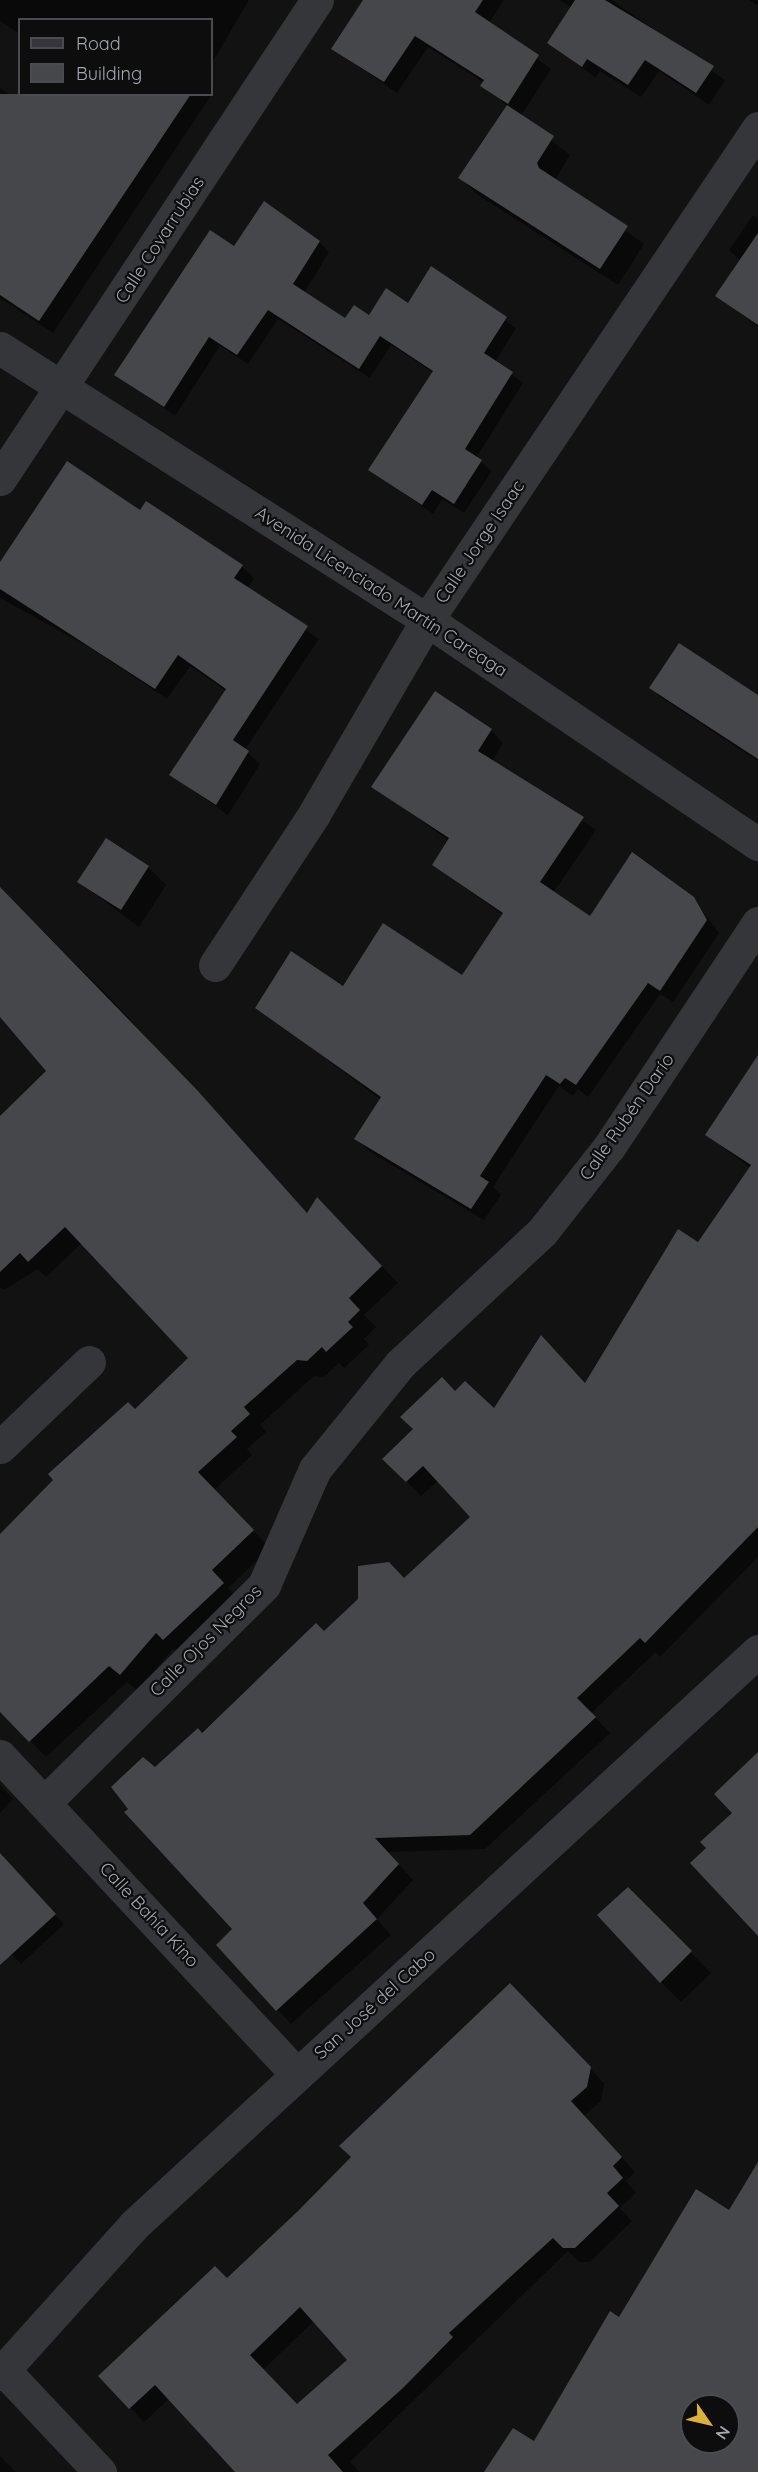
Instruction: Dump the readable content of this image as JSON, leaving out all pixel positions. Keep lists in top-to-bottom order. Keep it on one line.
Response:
{"streets":{"street":["Calle Covarrubias","Calle Jorge Isaac","Avenida Licenciado Martín Careaga","Calle Rubén Darío","Calle Ojos Negros","Calle Bahía Kino","San José del Cabo"]},"crossings":[["Calle Covarrubias","Avenida Licenciado Martín Careaga"],["Calle Jorge Isaac","Avenida Licenciado Martín Careaga"],["Calle Rubén Darío","Calle Ojos Negros"],["Calle Ojos Negros","Calle Bahía Kino"],["Calle Bahía Kino","San José del Cabo"]],"legend":["Road","Building"],"north":"bottom right"}
